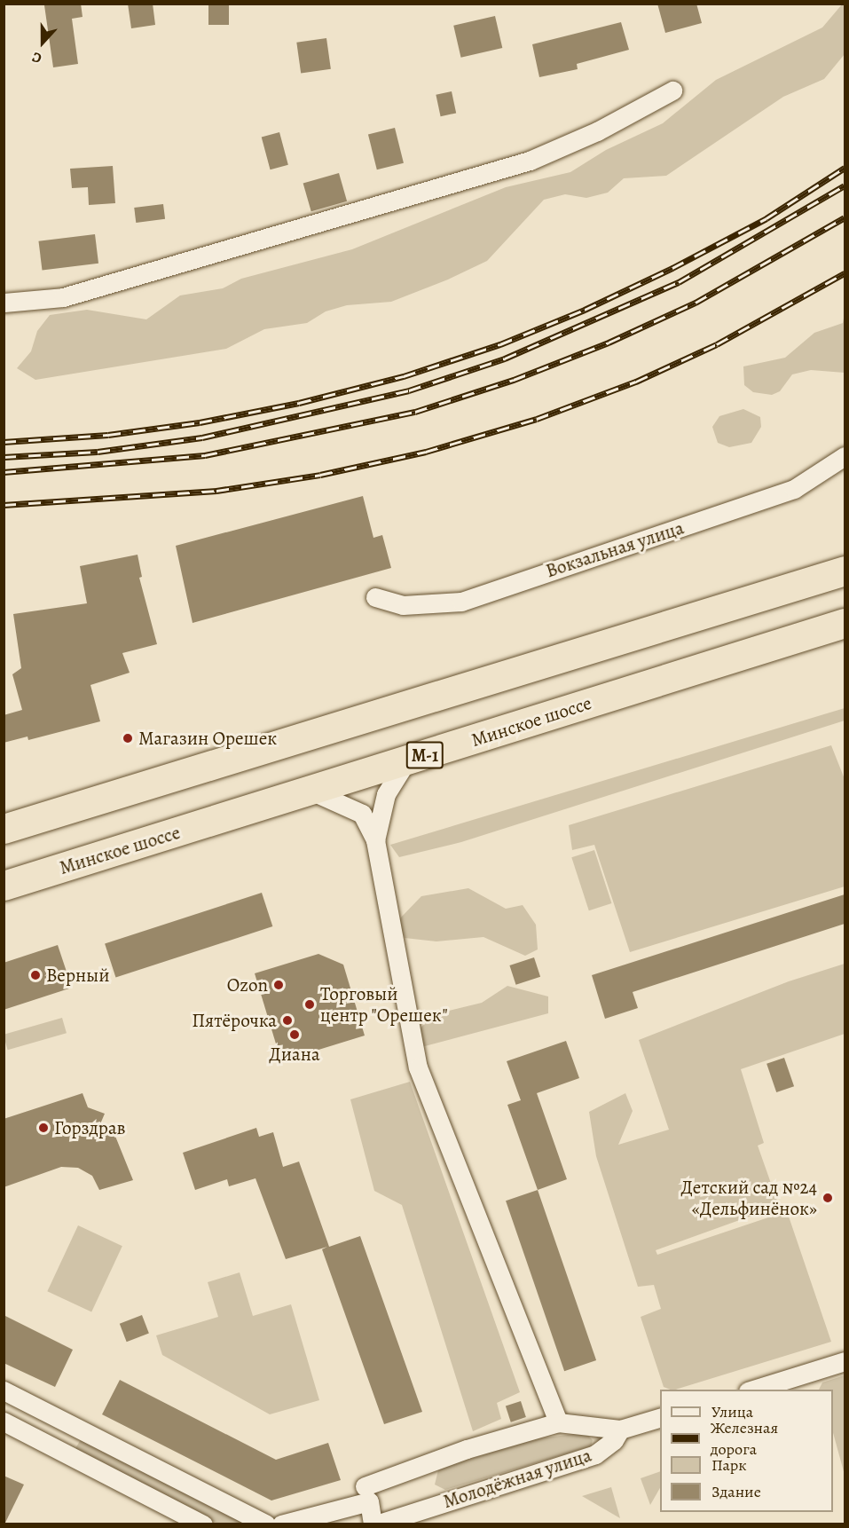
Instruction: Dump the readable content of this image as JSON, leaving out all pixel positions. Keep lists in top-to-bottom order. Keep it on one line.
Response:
{"streets":{"highway":["Минское шоссе","М-1"],"street":["Вокзальная улица","Молодёжная улица"]},"places":["Магазин Орешек","Верный","Ozon","Торговый центр \"Орешек\"","Пятёрочка","Диана","Горздрав","Детский сад №24 «Дельфинёнок»"],"legend":["Улица","Железная дорога","Парк","Здание"],"north":"bottom"}
